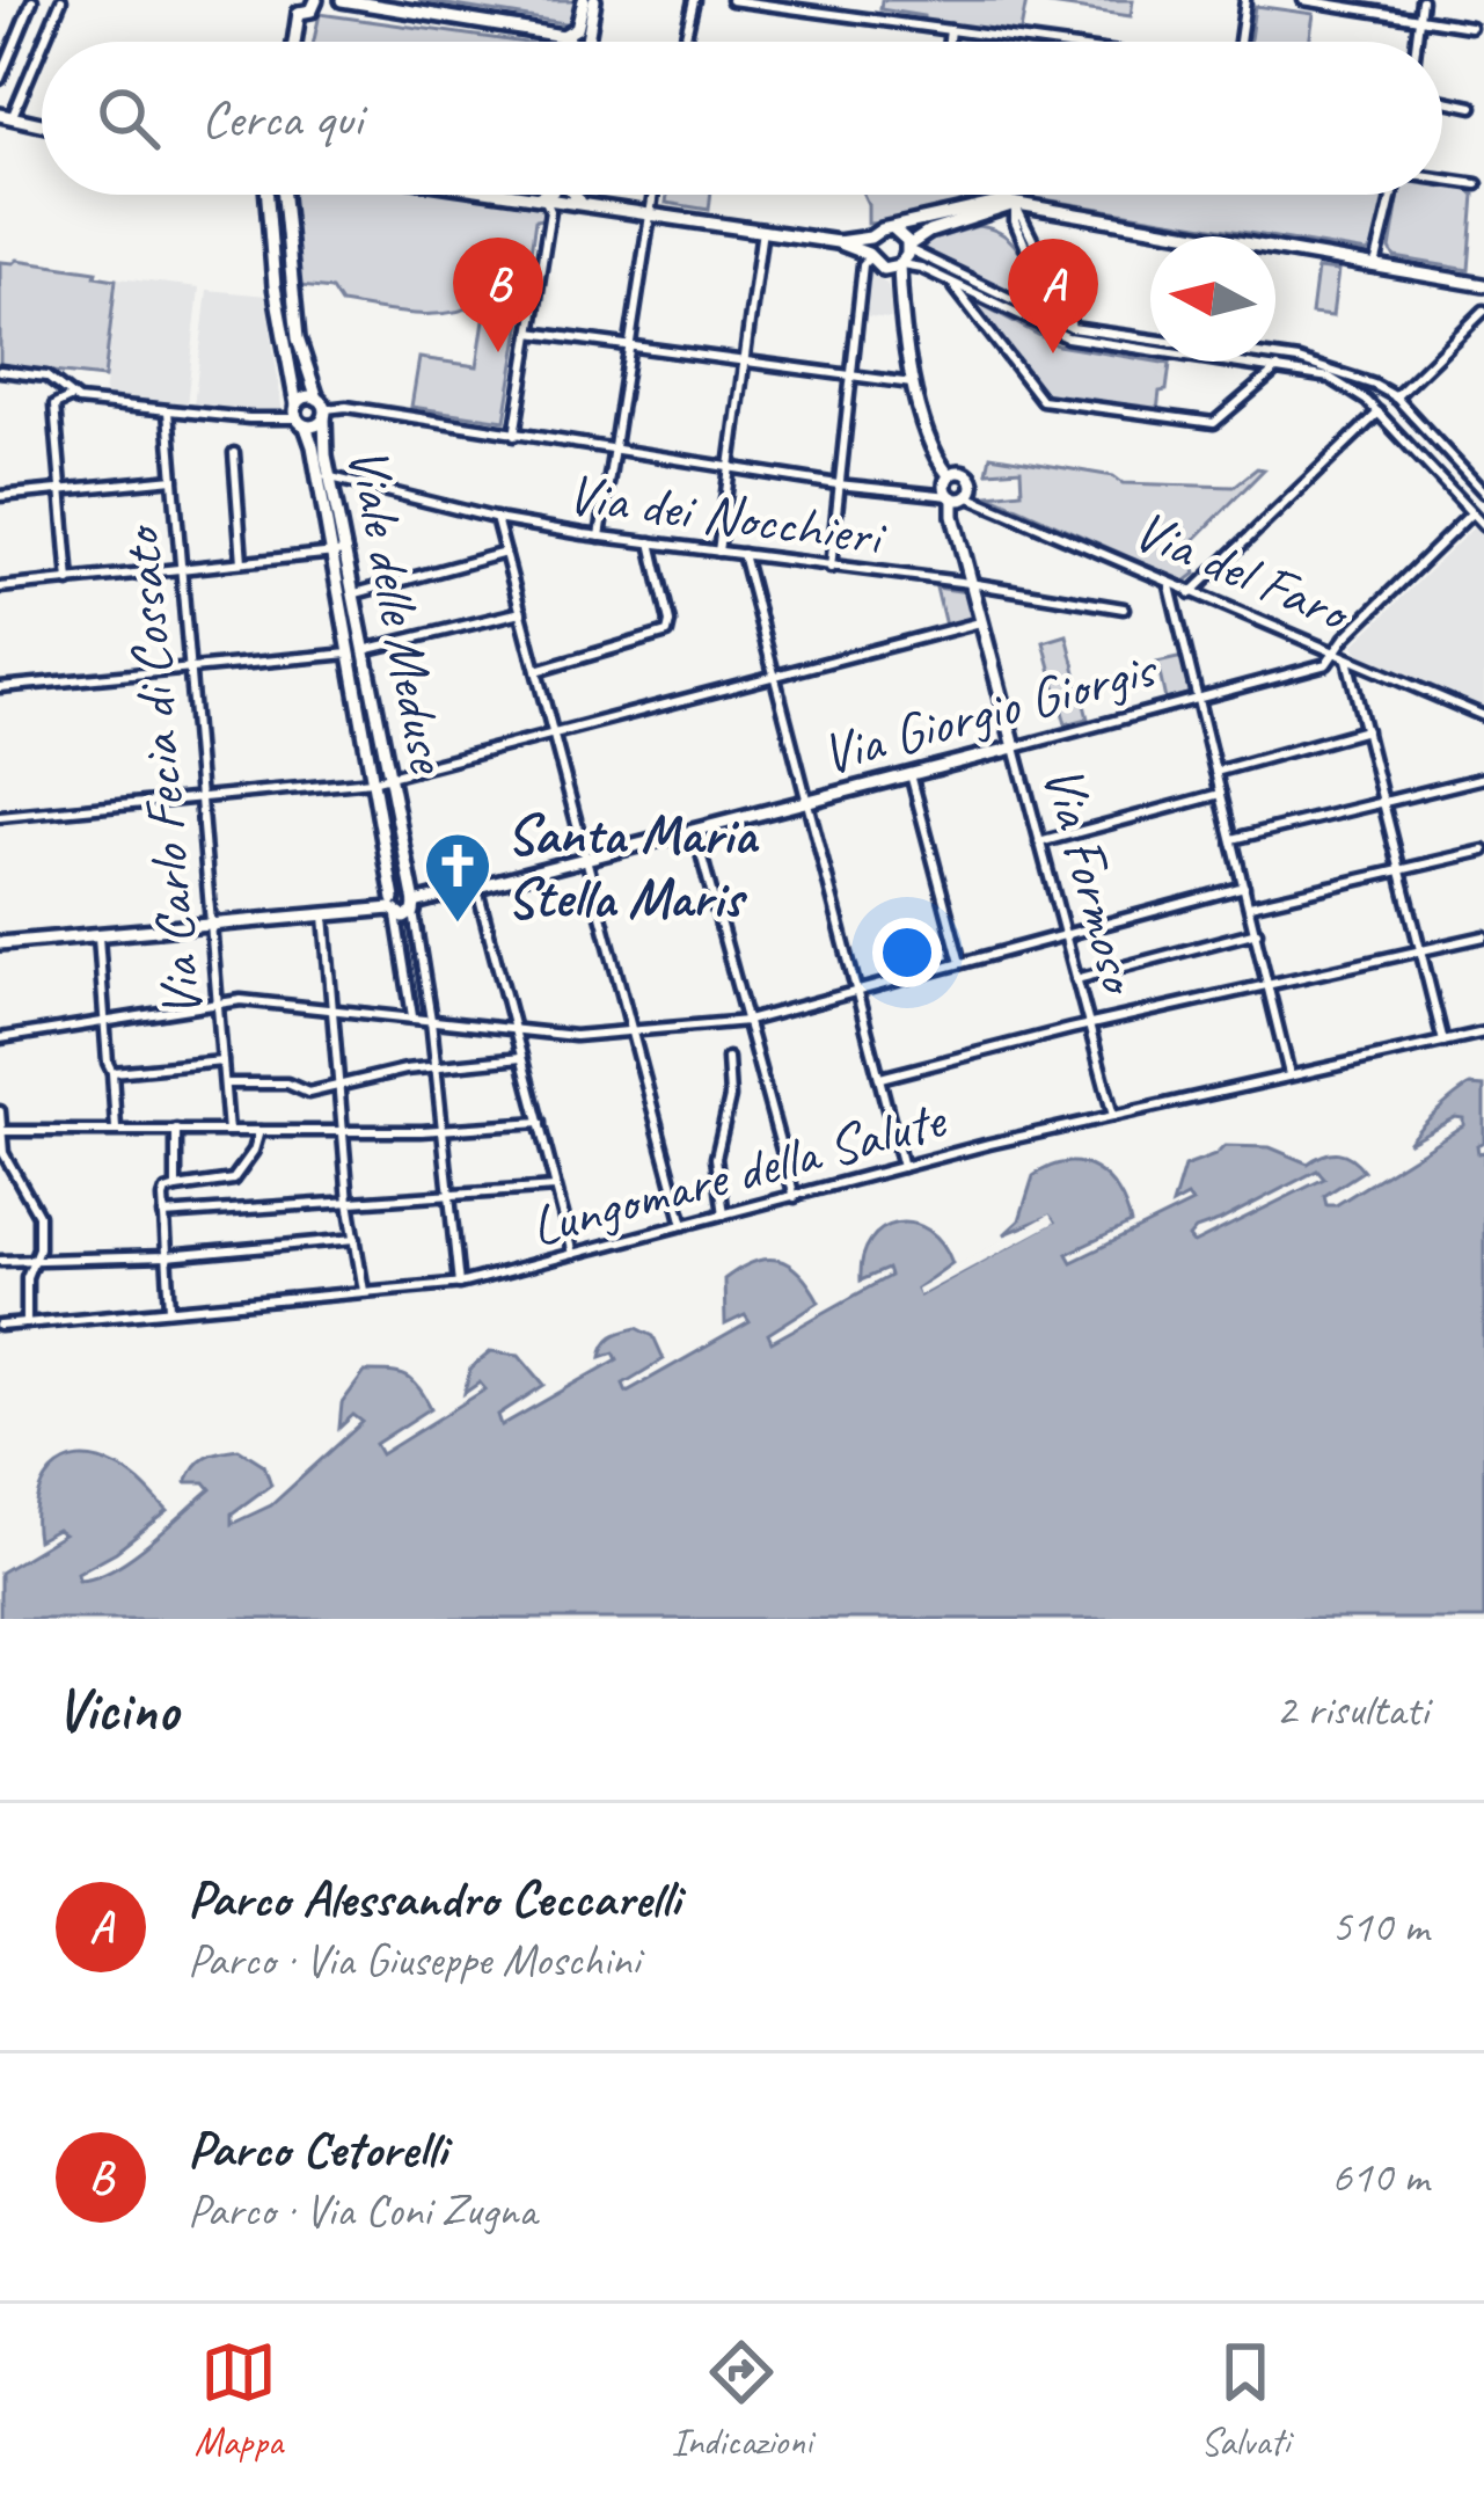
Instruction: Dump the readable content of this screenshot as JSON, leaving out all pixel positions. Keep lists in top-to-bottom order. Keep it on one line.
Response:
{"streets":{"street":["Via dei Nocchieri","Via del Faro","Viale delle Meduse","Via Giorgio Giorgis","Via Carlo Fecia di Cossato","Via Formoso","Lungomare della Salute"]},"crossings":[["Via dei Nocchieri","Viale delle Meduse"],["Via dei Nocchieri","Via Formoso"],["Via del Faro","Viale delle Meduse"],["Via del Faro","Via Giorgio Giorgis"],["Via del Faro","Via Formoso"],["Viale delle Meduse","Via Giorgio Giorgis"],["Viale delle Meduse","Lungomare della Salute"],["Via Giorgio Giorgis","Via Formoso"],["Via Formoso","Lungomare della Salute"]],"places":{"church":["Santa Maria Stella Maris"]},"north":"left","page":{"search":"Cerca qui","pins":["B","A"],"heading":["Vicino","2 risultati"],"list":[{"mark":"A","name":"Parco Alessandro Ceccarelli","note":"Parco · Via Giuseppe Moschini","value":"510 m"},{"mark":"B","name":"Parco Cetorelli","note":"Parco · Via Coni Zugna","value":"610 m"}],"nav":["Mappa","Indicazioni","Salvati"]}}
